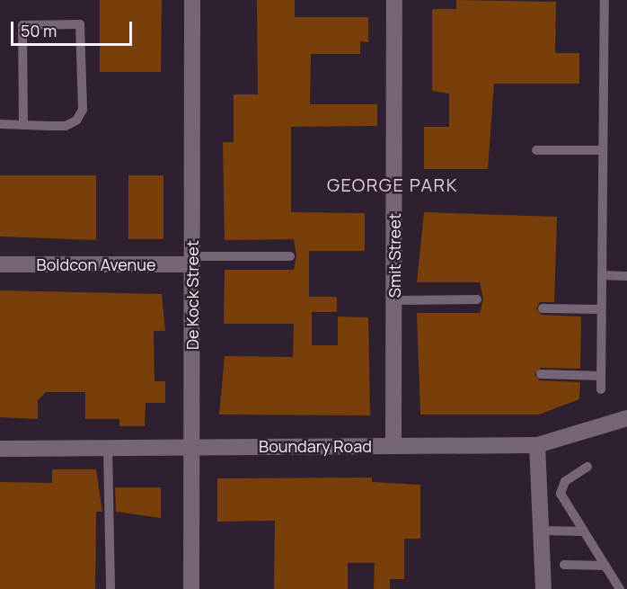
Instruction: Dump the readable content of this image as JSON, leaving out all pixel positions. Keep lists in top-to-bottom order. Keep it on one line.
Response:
{"streets":{"street":["Smit Street","Boldcon Avenue","De Kock Street","Boundary Road"]},"crossings":[["Smit Street","Boundary Road"],["Boldcon Avenue","De Kock Street"],["De Kock Street","Boundary Road"]],"districts":["GEORGE PARK"],"scale_bar":"50 m"}
